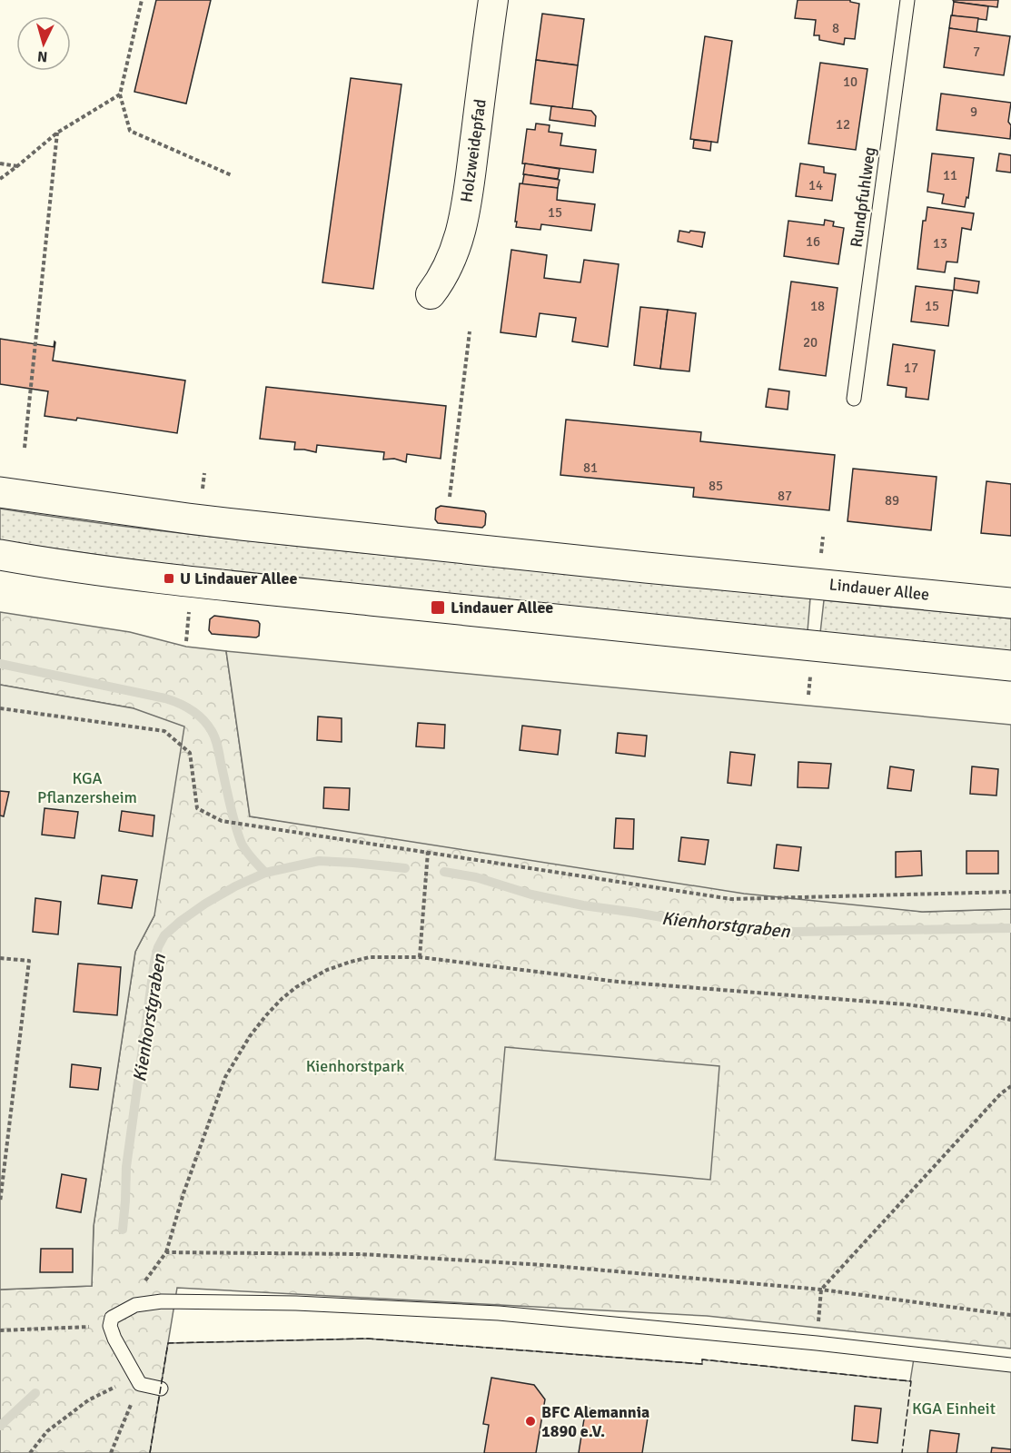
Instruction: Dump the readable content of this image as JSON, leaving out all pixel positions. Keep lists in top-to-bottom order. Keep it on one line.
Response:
{"streets":{"main road":["Lindauer Allee"],"street":["Holzweidepfad"],"lane":["Rundpfuhlweg"]},"water":["Kienhorstgraben"],"parks":["KGA Pflanzersheim","Kienhorstpark","KGA Einheit"],"places":{"transit":["U Lindauer Allee","Lindauer Allee"],"other":["BFC Alemannia 1890 e.V."]},"house_numbers":["8","7","10","9","12","11","14","15","16","13","18","15","20","17","81","85","87","89"],"north":"bottom"}
